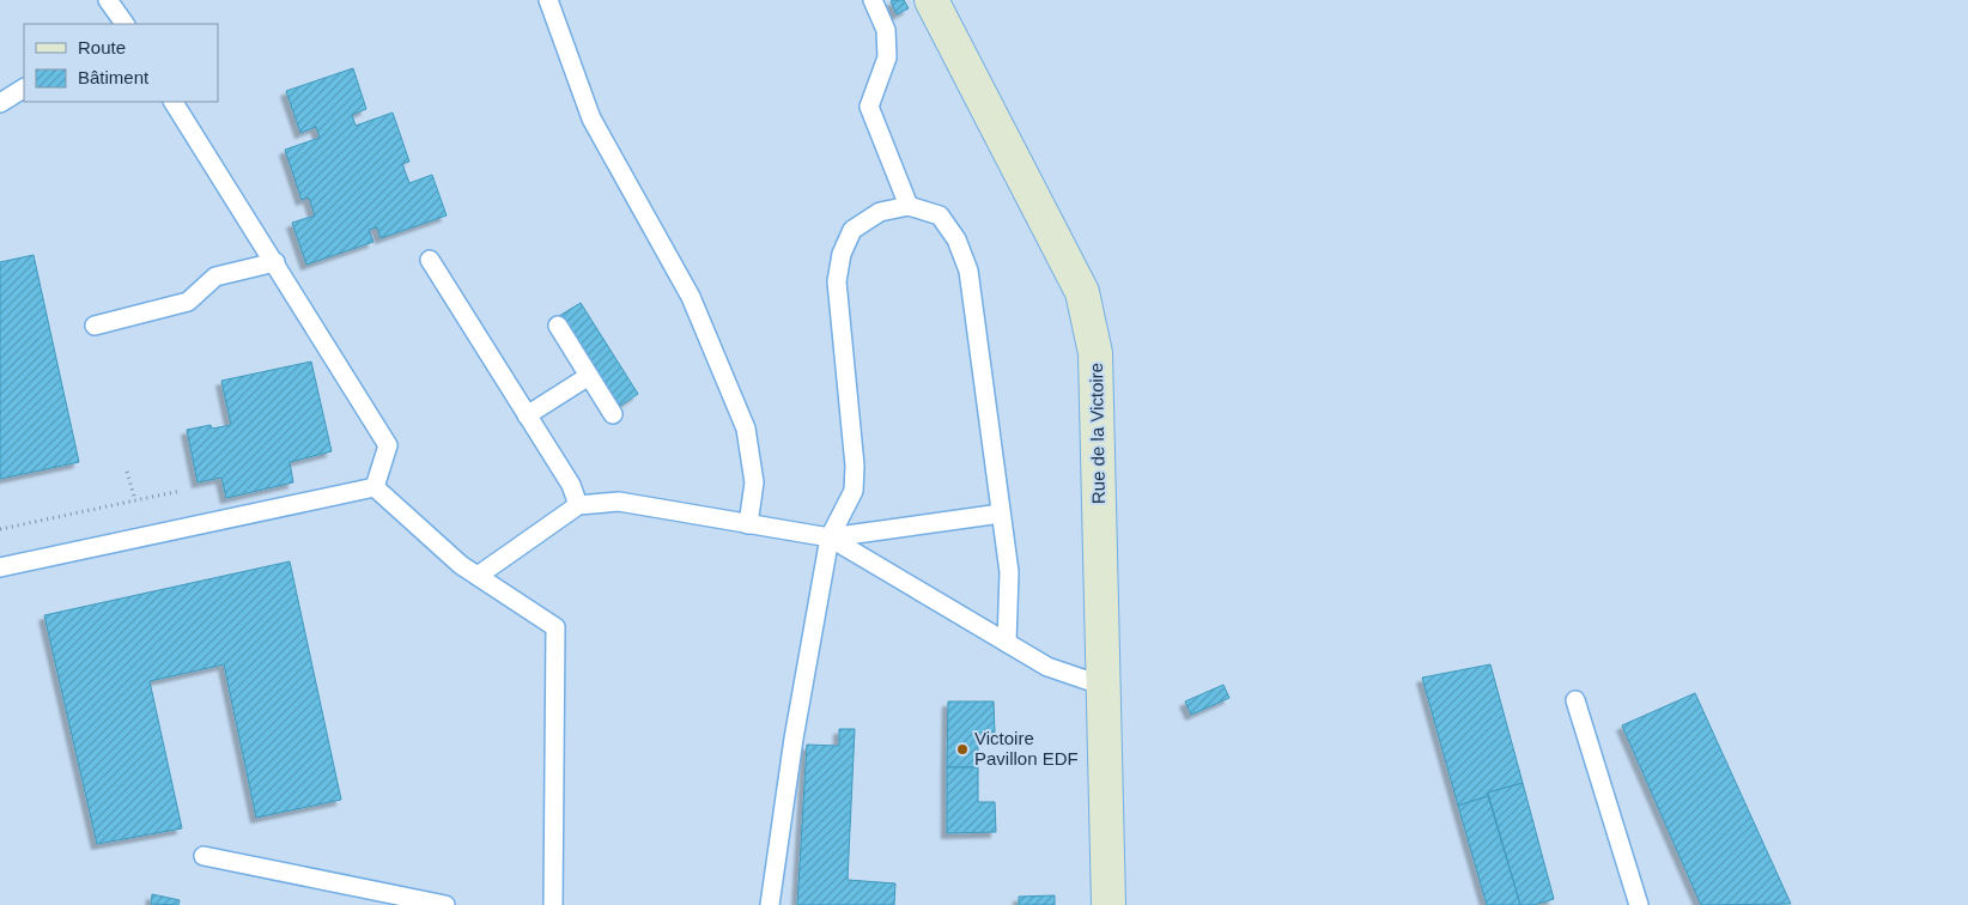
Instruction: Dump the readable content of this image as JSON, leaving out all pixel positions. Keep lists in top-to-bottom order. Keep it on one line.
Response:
{"streets":{"street":["Rue de la Victoire"]},"places":["Victoire Pavillon EDF"],"legend":["Route","Bâtiment"]}
